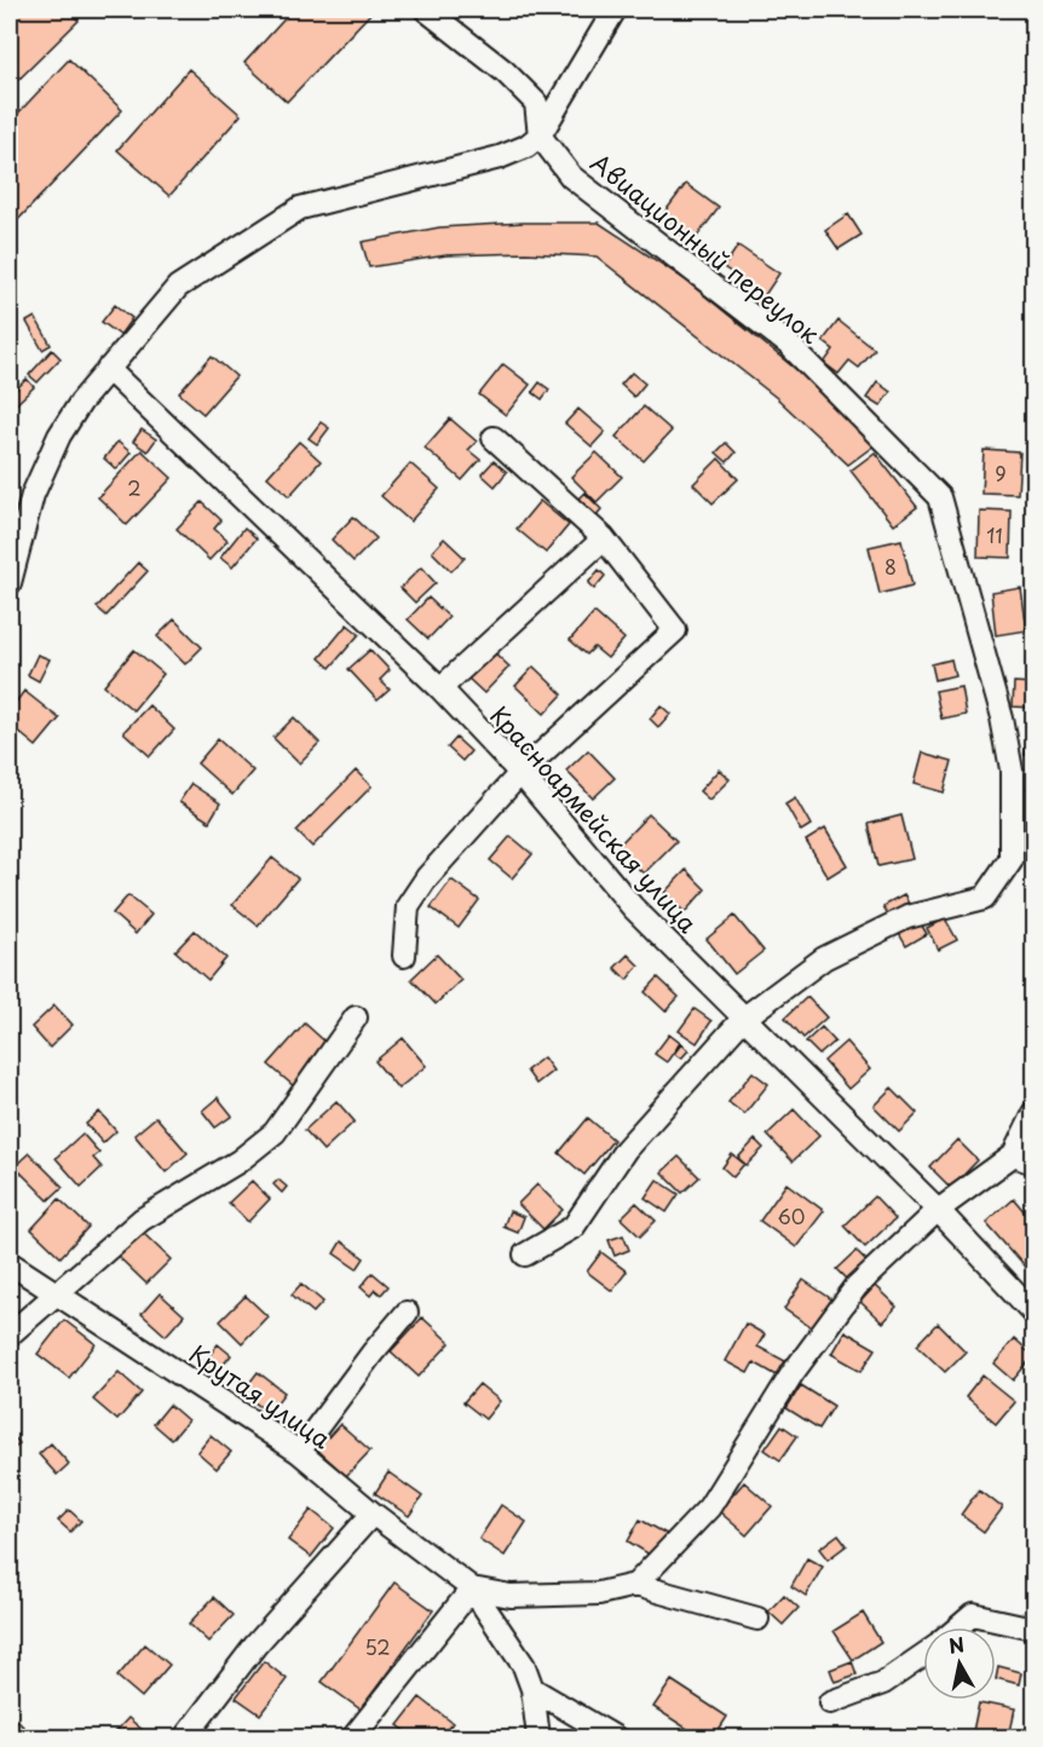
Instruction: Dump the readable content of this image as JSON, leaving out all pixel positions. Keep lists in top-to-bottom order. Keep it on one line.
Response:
{"streets":{"street":["Авиационный переулок","Красноармейская улица","Крутая улица"]},"crossings":[["Авиационный переулок","Красноармейская улица"]],"house_numbers":["9","2","11","8","60","52"],"north":"top"}
